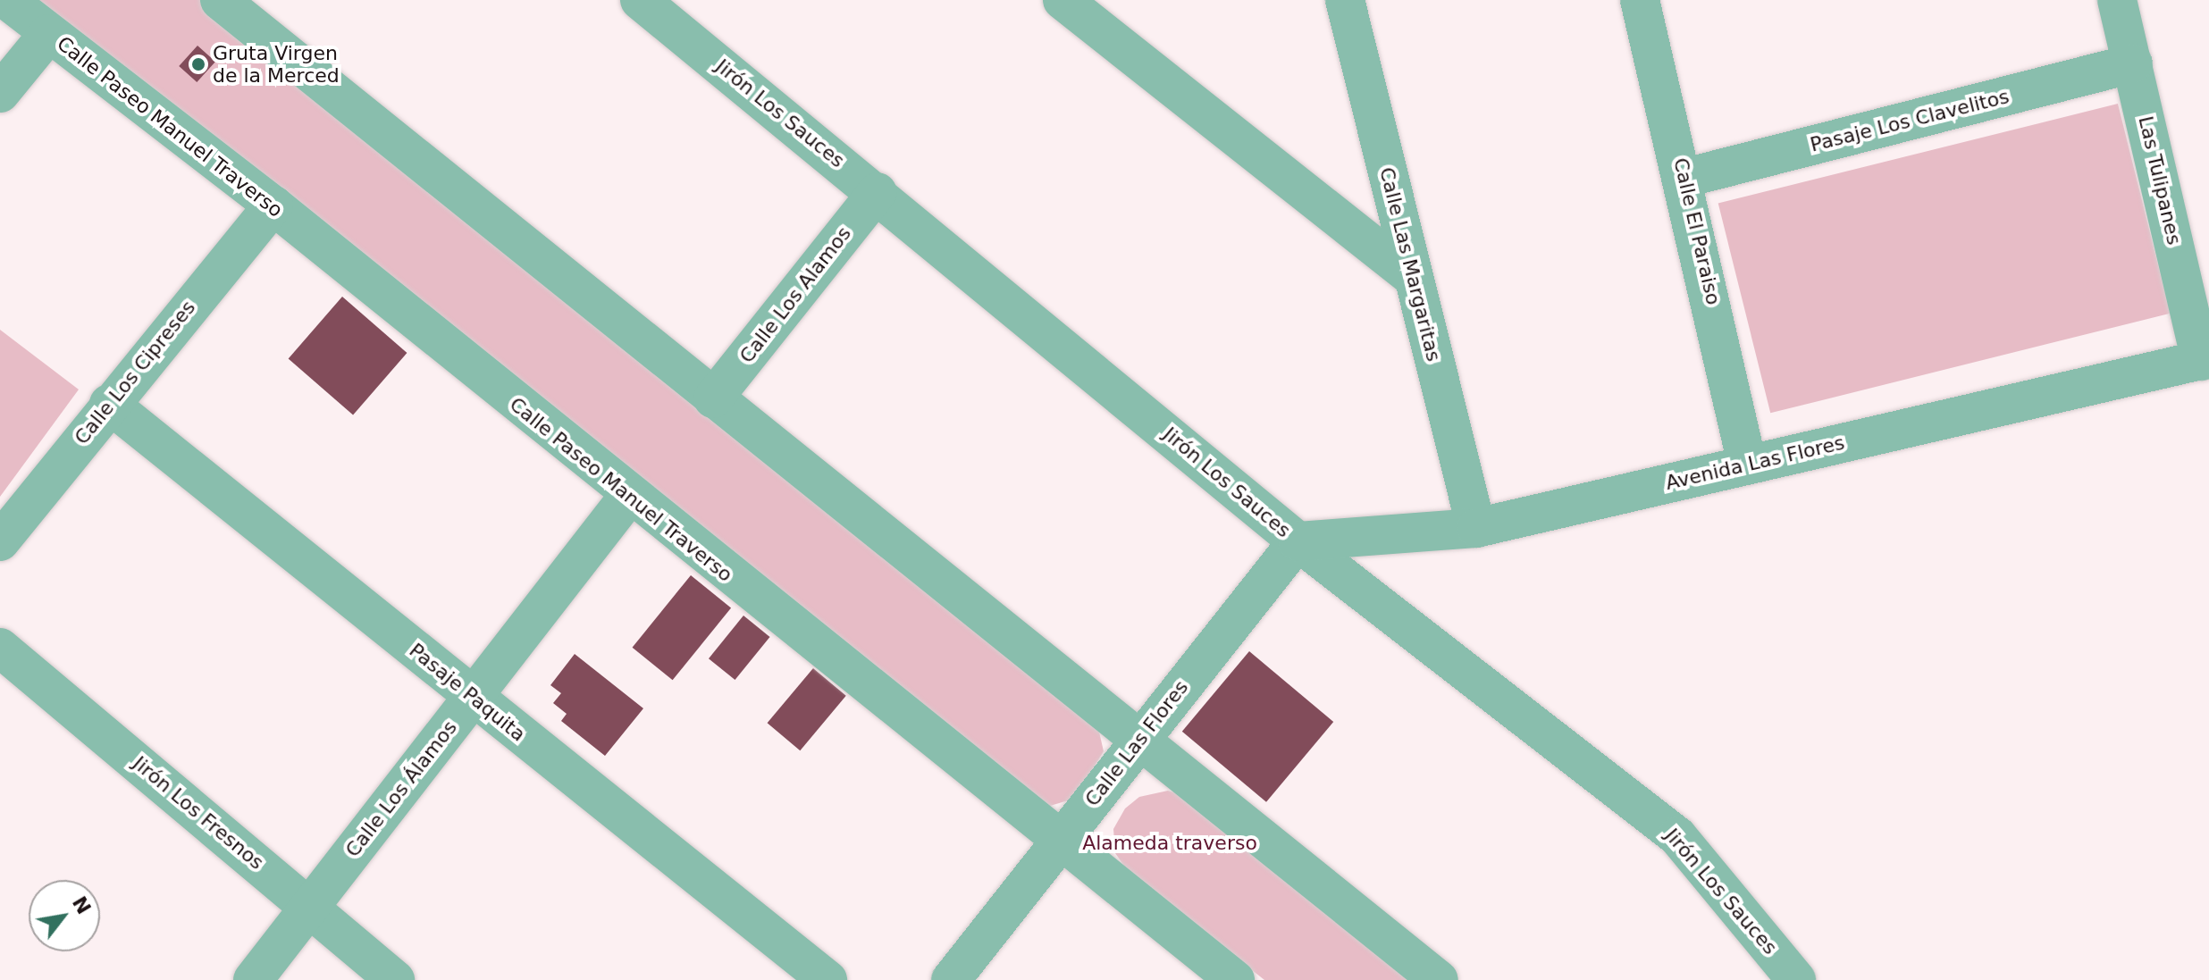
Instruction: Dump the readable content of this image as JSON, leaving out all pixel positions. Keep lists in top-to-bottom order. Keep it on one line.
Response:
{"streets":{"street":["Jirón Los Sauces","Pasaje Los Clavelitos","Calle Paseo Manuel Traverso","Las Tulipanes","Calle El Paraiso","Calle Las Margaritas","Calle Los Alamos","Calle Los Cipreses","Avenida Las Flores","Pasaje Paquita","Calle Las Flores","Calle Los Álamos","Jirón Los Fresnos"]},"crossings":[["Jirón Los Sauces","Calle Los Alamos"],["Jirón Los Sauces","Avenida Las Flores"],["Jirón Los Sauces","Calle Las Flores"],["Pasaje Los Clavelitos","Las Tulipanes"],["Pasaje Los Clavelitos","Calle El Paraiso"],["Calle Paseo Manuel Traverso","Calle Los Cipreses"],["Calle Paseo Manuel Traverso","Calle Las Flores"],["Calle Paseo Manuel Traverso","Calle Los Álamos"],["Las Tulipanes","Avenida Las Flores"],["Calle El Paraiso","Avenida Las Flores"],["Calle Las Margaritas","Avenida Las Flores"],["Calle Los Cipreses","Pasaje Paquita"],["Avenida Las Flores","Calle Las Flores"],["Pasaje Paquita","Calle Los Álamos"],["Calle Los Álamos","Jirón Los Fresnos"]],"parks":["Alameda traverso"],"places":["Gruta Virgen de la Merced"],"north":"top right"}
